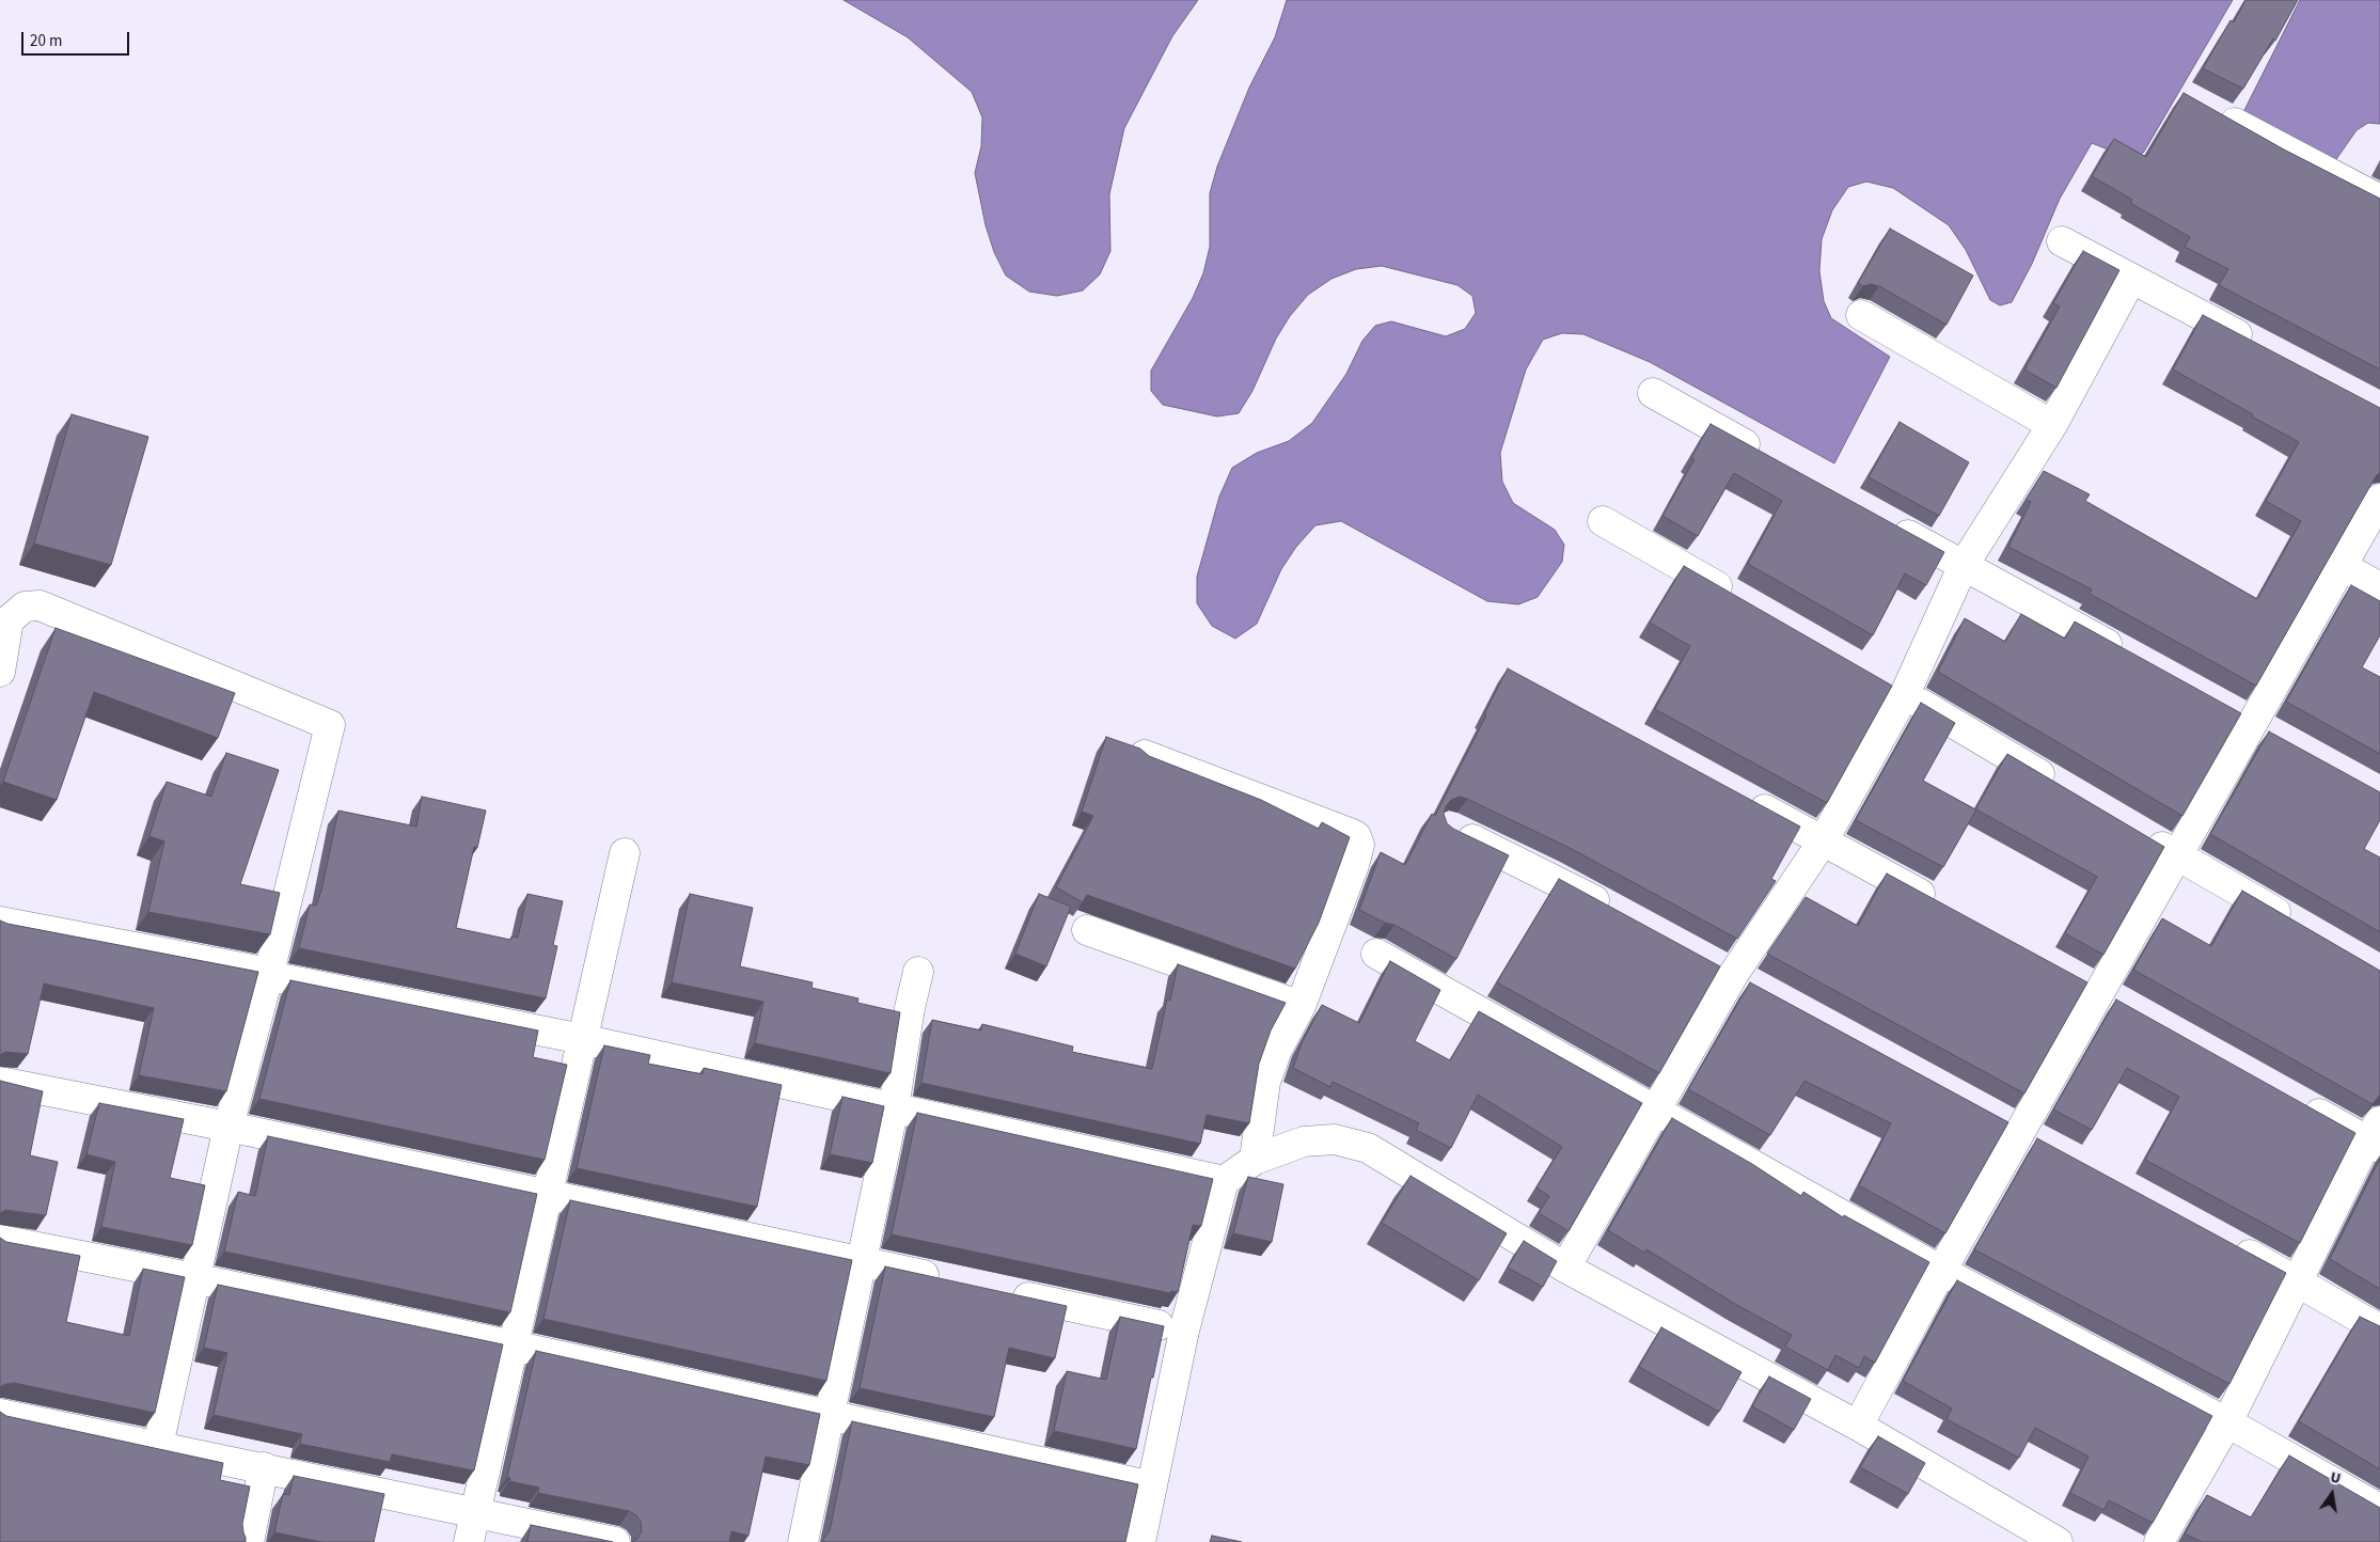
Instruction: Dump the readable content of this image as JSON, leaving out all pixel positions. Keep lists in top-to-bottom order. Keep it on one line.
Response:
{"scale_bar":"20 m","north":"top"}
